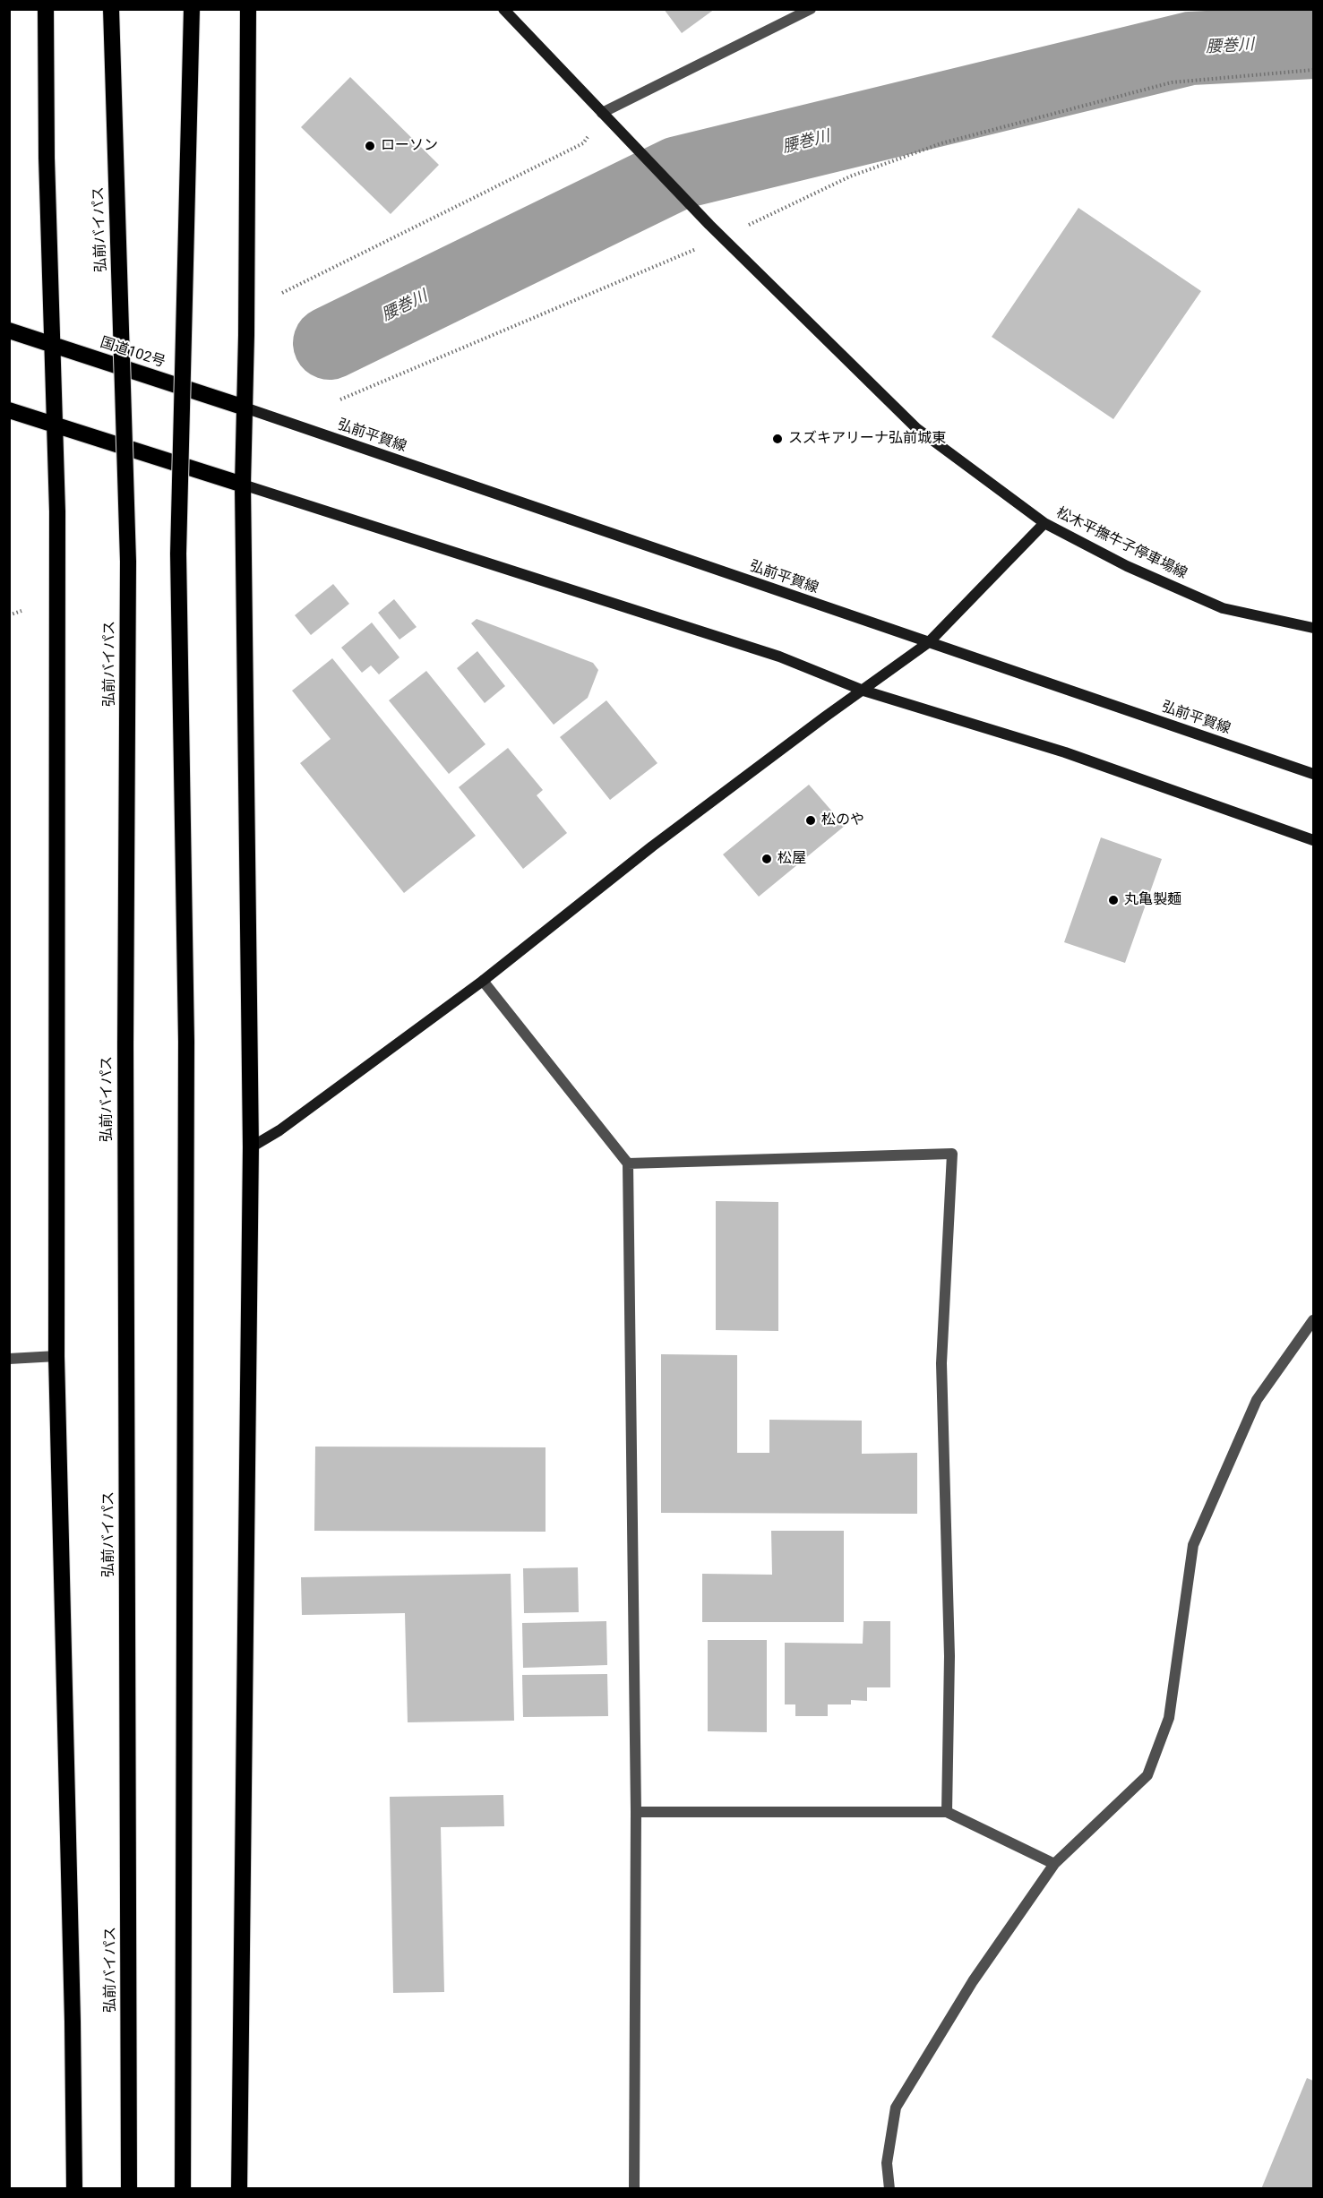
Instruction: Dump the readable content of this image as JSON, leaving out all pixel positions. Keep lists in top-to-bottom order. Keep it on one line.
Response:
{"streets":{"highway":["弘前バイパス","国道102号"],"main road":["弘前平賀線","松木平撫牛子停車場線"]},"crossings":[["国道102号","弘前平賀線"],["弘前平賀線","松木平撫牛子停車場線"]],"water":["腰巻川"],"places":["ローソン","スズキアリーナ弘前城東","松のや","松屋","丸亀製麺"]}
